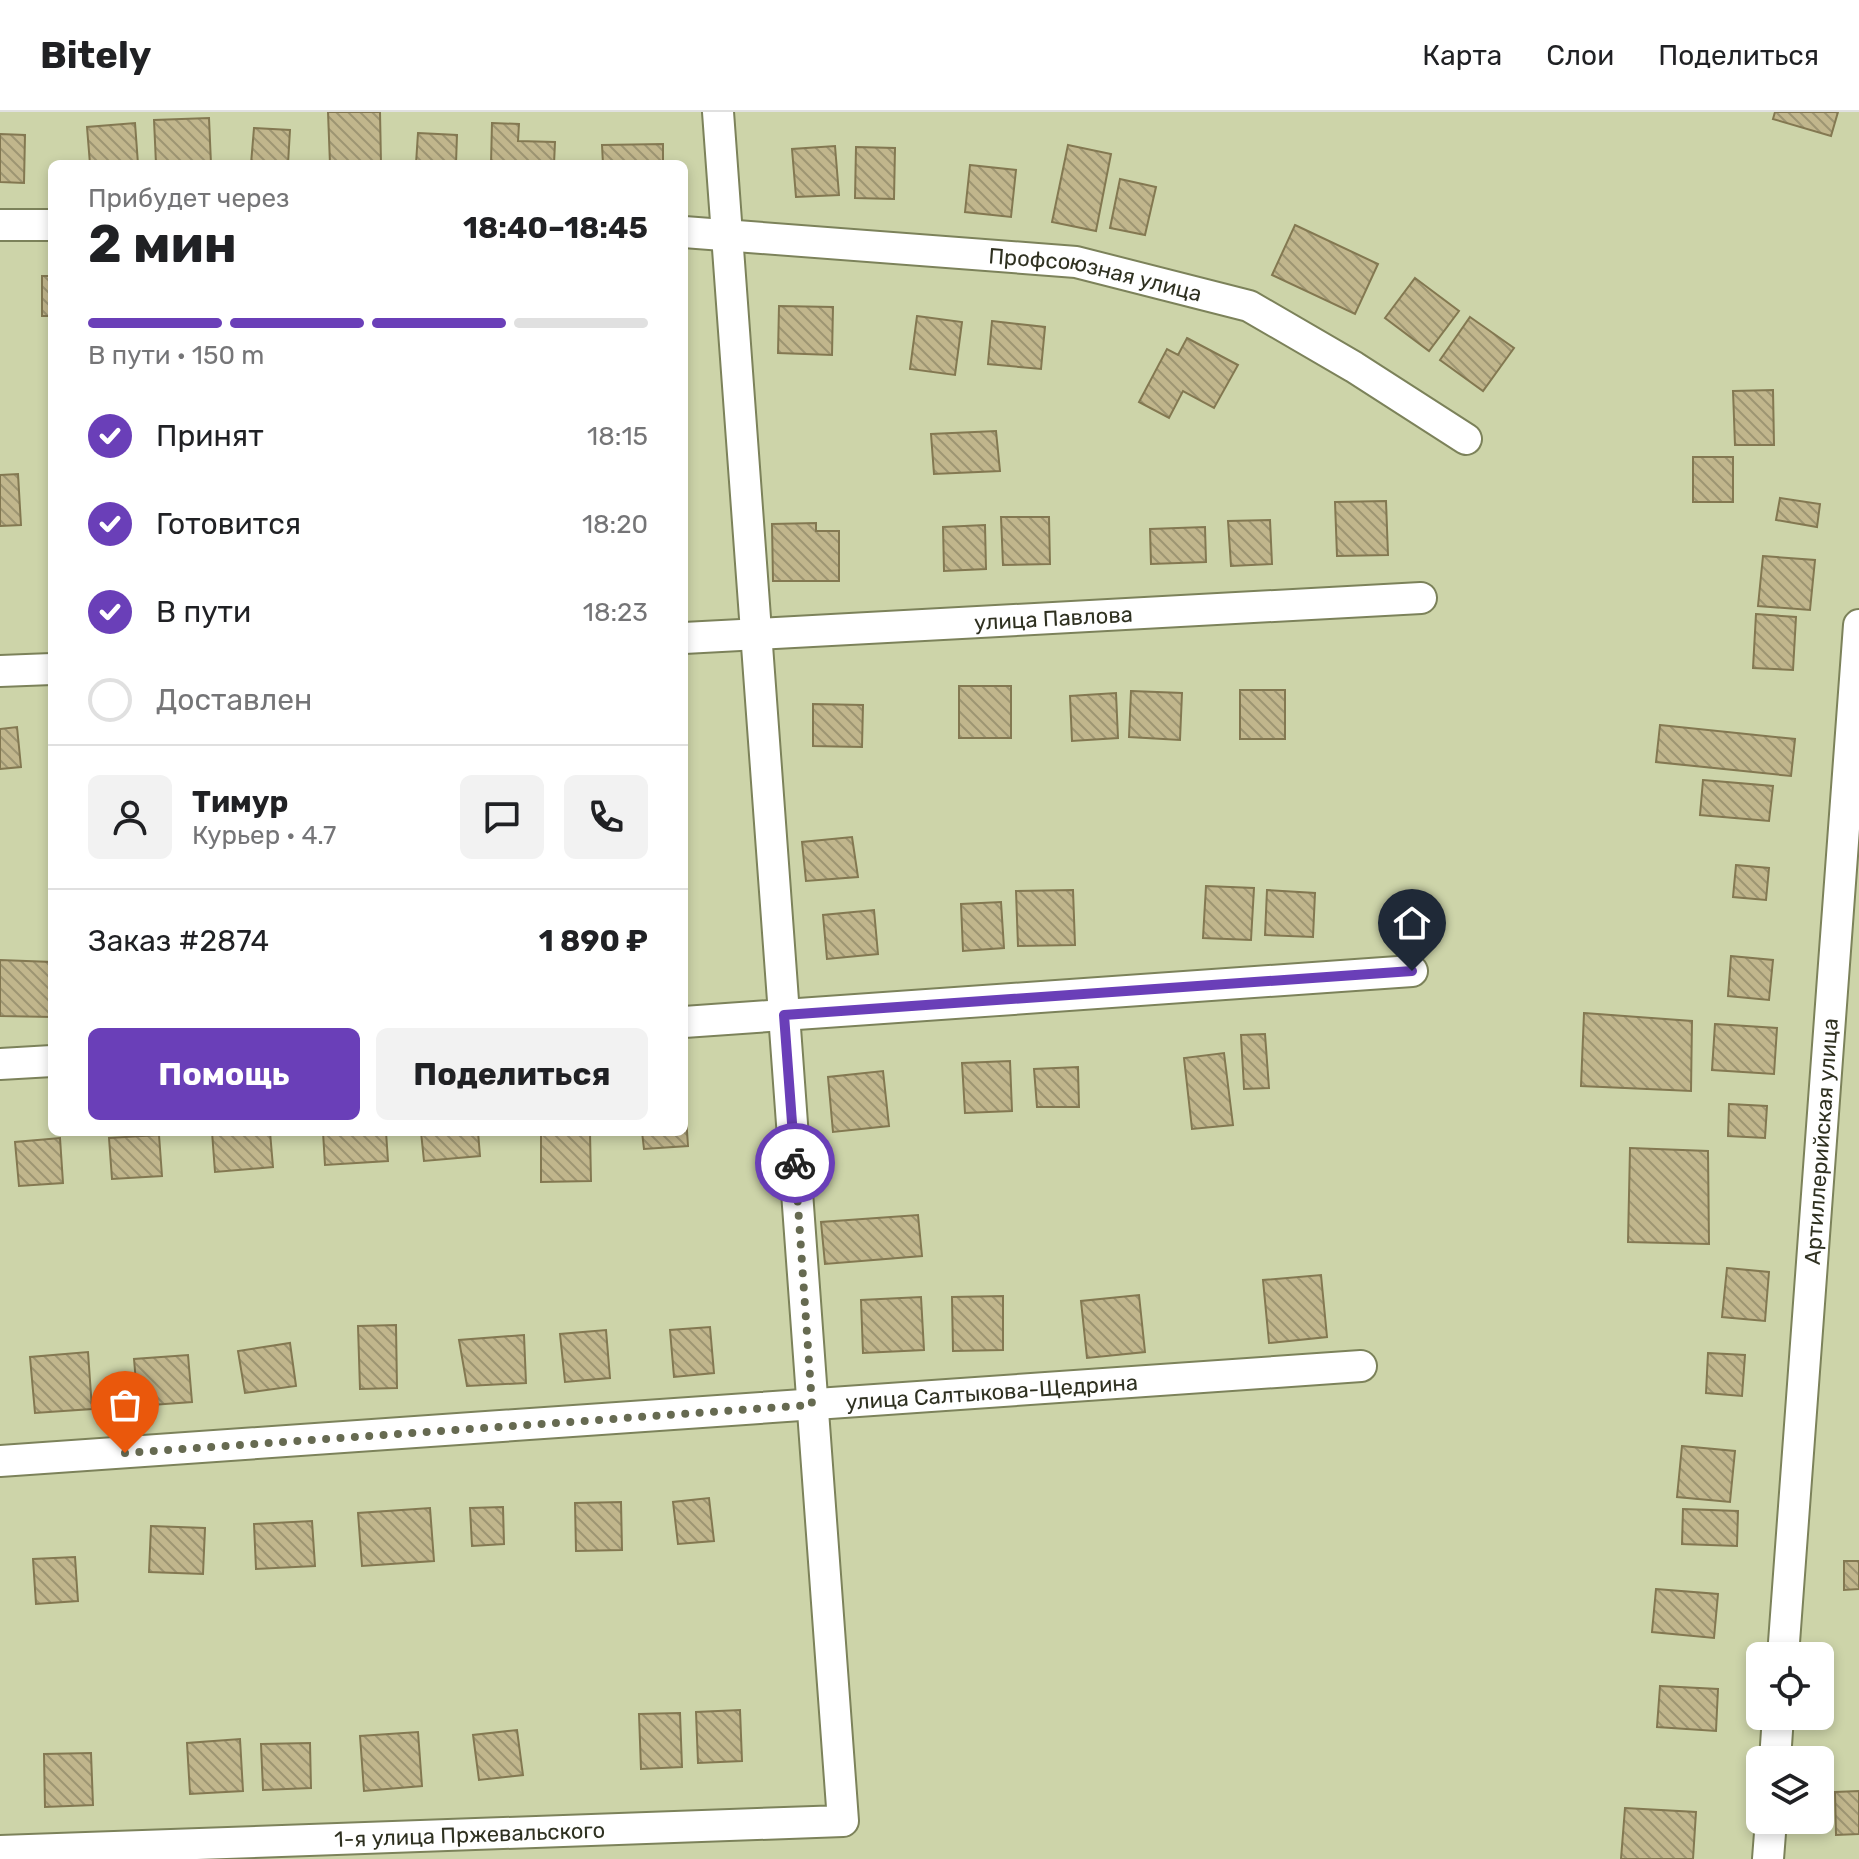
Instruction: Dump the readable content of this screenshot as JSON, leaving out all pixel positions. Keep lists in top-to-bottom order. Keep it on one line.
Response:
{"streets":{"street":["Профсоюзная улица","улица Павлова","Артиллерийская улица","улица Салтыкова-Щедрина","1-я улица Пржевальского"]},"crossings":[["улица Салтыкова-Щедрина","1-я улица Пржевальского"]],"page":{"header":"Bitely","nav":["Карта","Слои","Поделиться"],"heading":["2 мин","Прибудет через","18:40–18:45"],"panel":["Тимур","Курьер · 4.7","Заказ #2874","1 890 ₽"],"bar":"В пути · 150 m","list":[["Принят","18:15"],["Готовится","18:20"],["В пути","18:23"],"Доставлен"],"buttons":["Помощь","Поделиться"]}}
